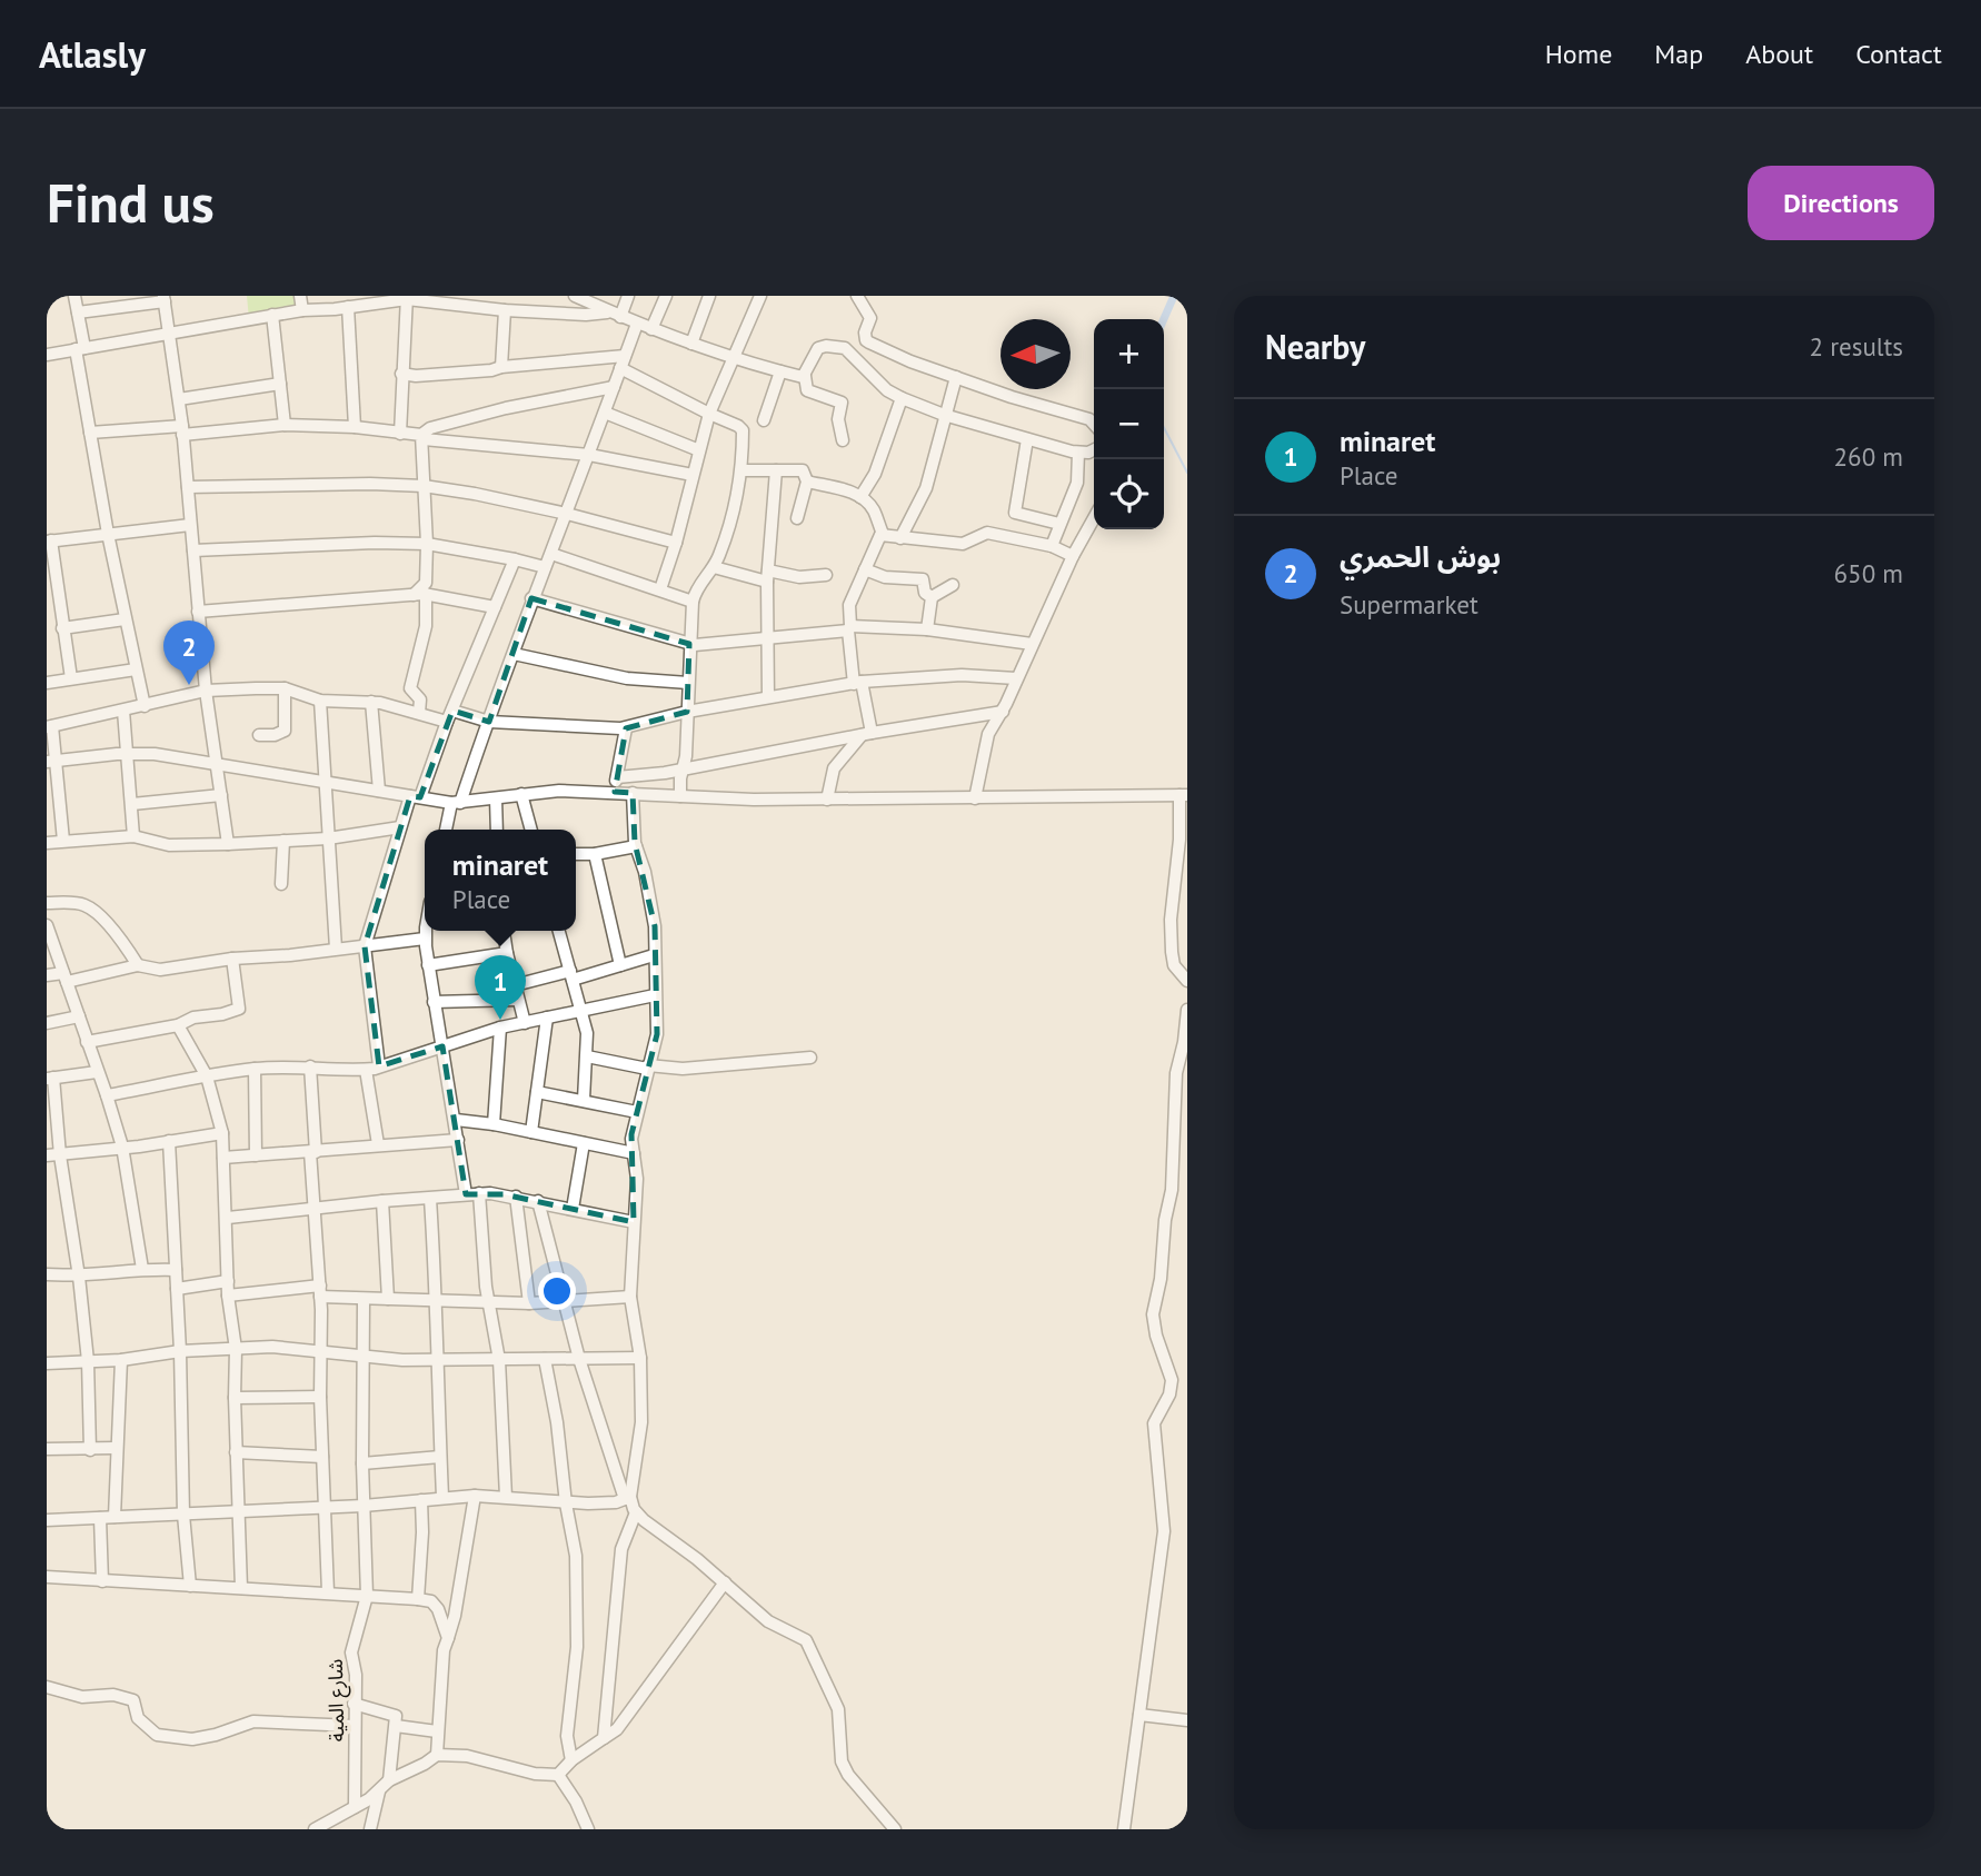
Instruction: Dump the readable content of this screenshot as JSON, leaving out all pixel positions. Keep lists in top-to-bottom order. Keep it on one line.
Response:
{"streets":{"street":["شارع المية"]},"north":"left","page":{"header":"Atlasly","nav":["Home","Map","About","Contact"],"buttons":"Directions","title":"Find us","heading":["Nearby","2 results"],"map_buttons":["+","−"],"list":[{"mark":"1","name":"minaret","note":"Place","value":"260 m"},{"mark":"2","name":"بوش الحمري","note":"Supermarket","value":"650 m"}],"pins":["2","1"],"popup":["minaret","Place"]}}
